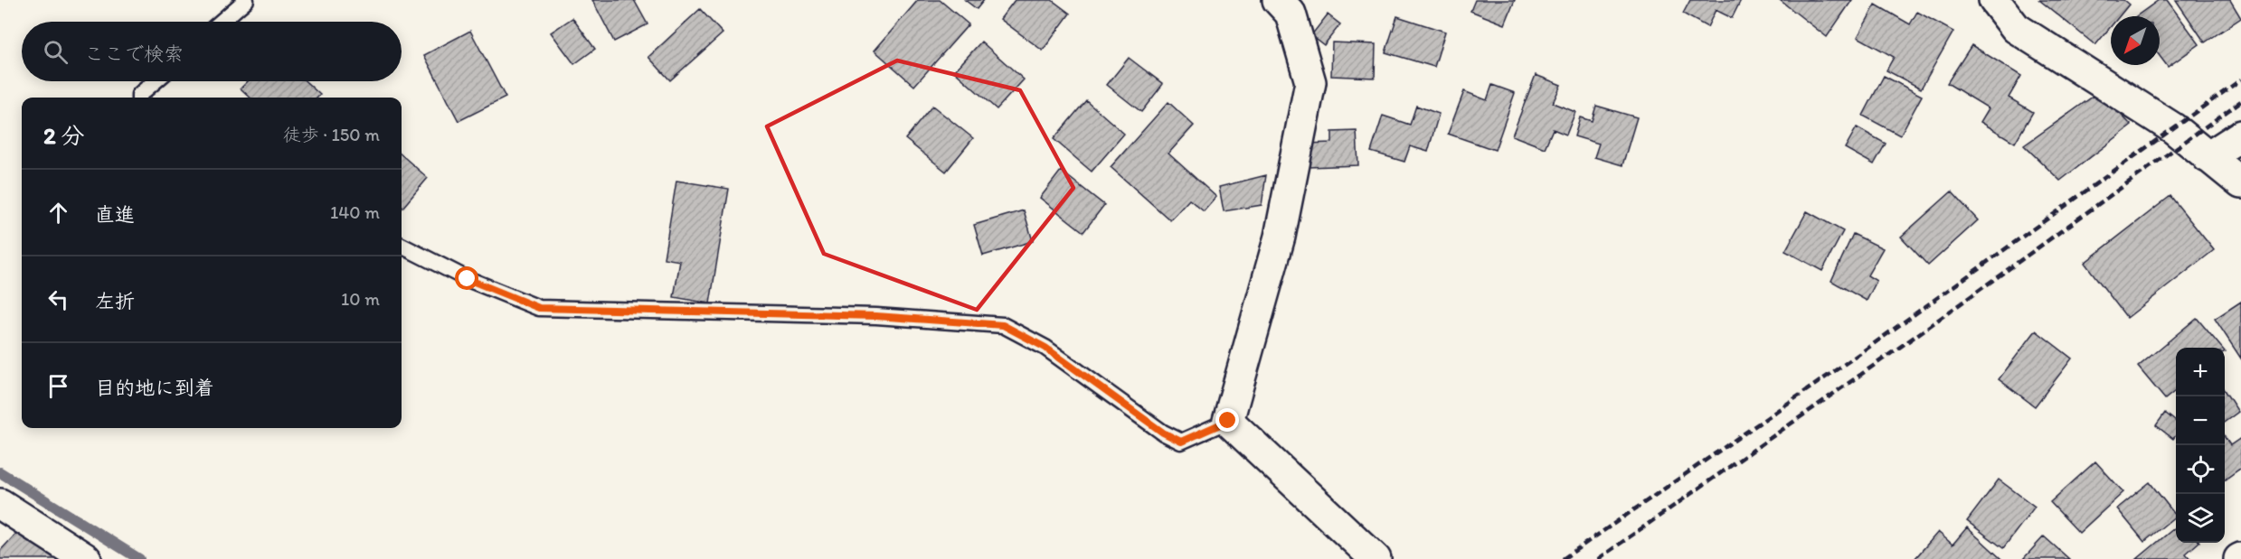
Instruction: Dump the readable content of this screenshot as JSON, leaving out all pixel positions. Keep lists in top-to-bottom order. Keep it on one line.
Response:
{"north":"bottom left","page":{"search":"ここで検索","heading":["2 分","徒歩 · 150 m"],"list":[["直進","140 m"],["左折","10 m"],"目的地に到着"],"map_buttons":["+","−"]}}
